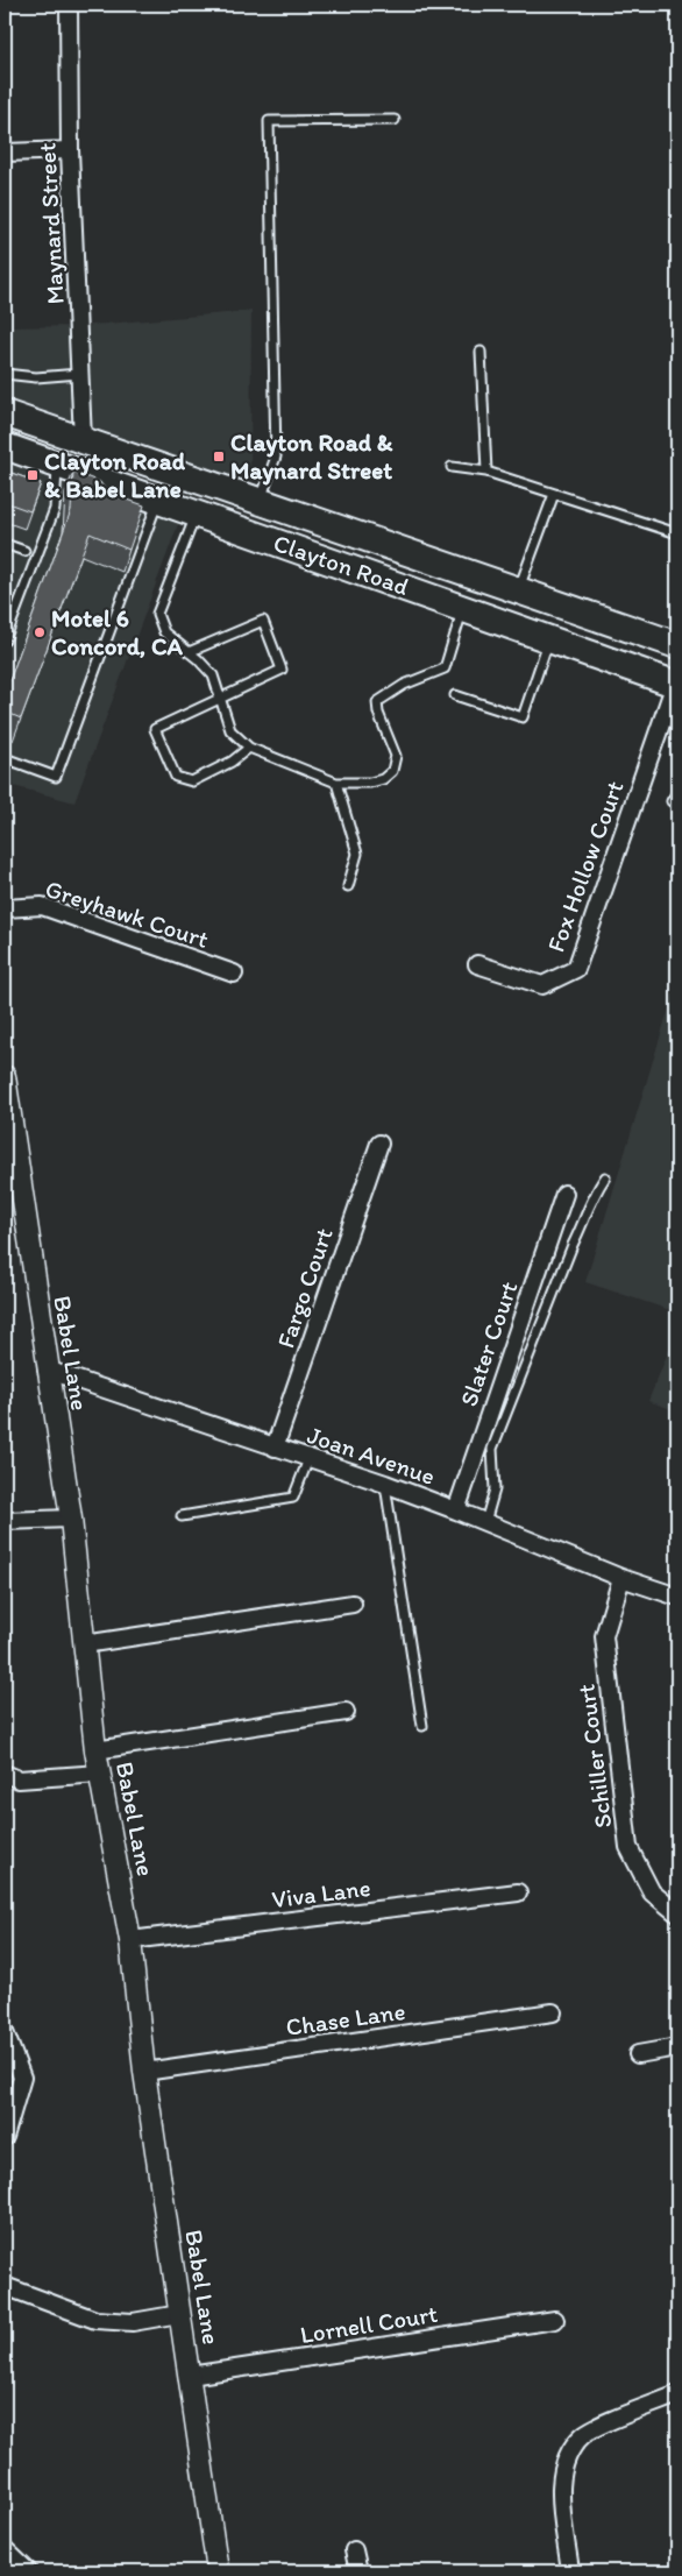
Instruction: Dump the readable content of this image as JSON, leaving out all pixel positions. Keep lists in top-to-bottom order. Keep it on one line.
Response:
{"streets":{"main road":["Clayton Road"],"street":["Maynard Street","Fox Hollow Court","Greyhawk Court","Fargo Court","Slater Court","Babel Lane","Joan Avenue","Schiller Court","Viva Lane","Chase Lane","Lornell Court"]},"crossings":[["Maynard Street","Clayton Road"],["Clayton Road","Fox Hollow Court"],["Fargo Court","Joan Avenue"],["Slater Court","Joan Avenue"],["Babel Lane","Joan Avenue"],["Babel Lane","Viva Lane"],["Babel Lane","Chase Lane"],["Babel Lane","Lornell Court"],["Joan Avenue","Schiller Court"]],"places":{"transit":["Clayton Road & Maynard Street","Clayton Road & Babel Lane"],"other":["Motel 6 Concord, CA"]}}
